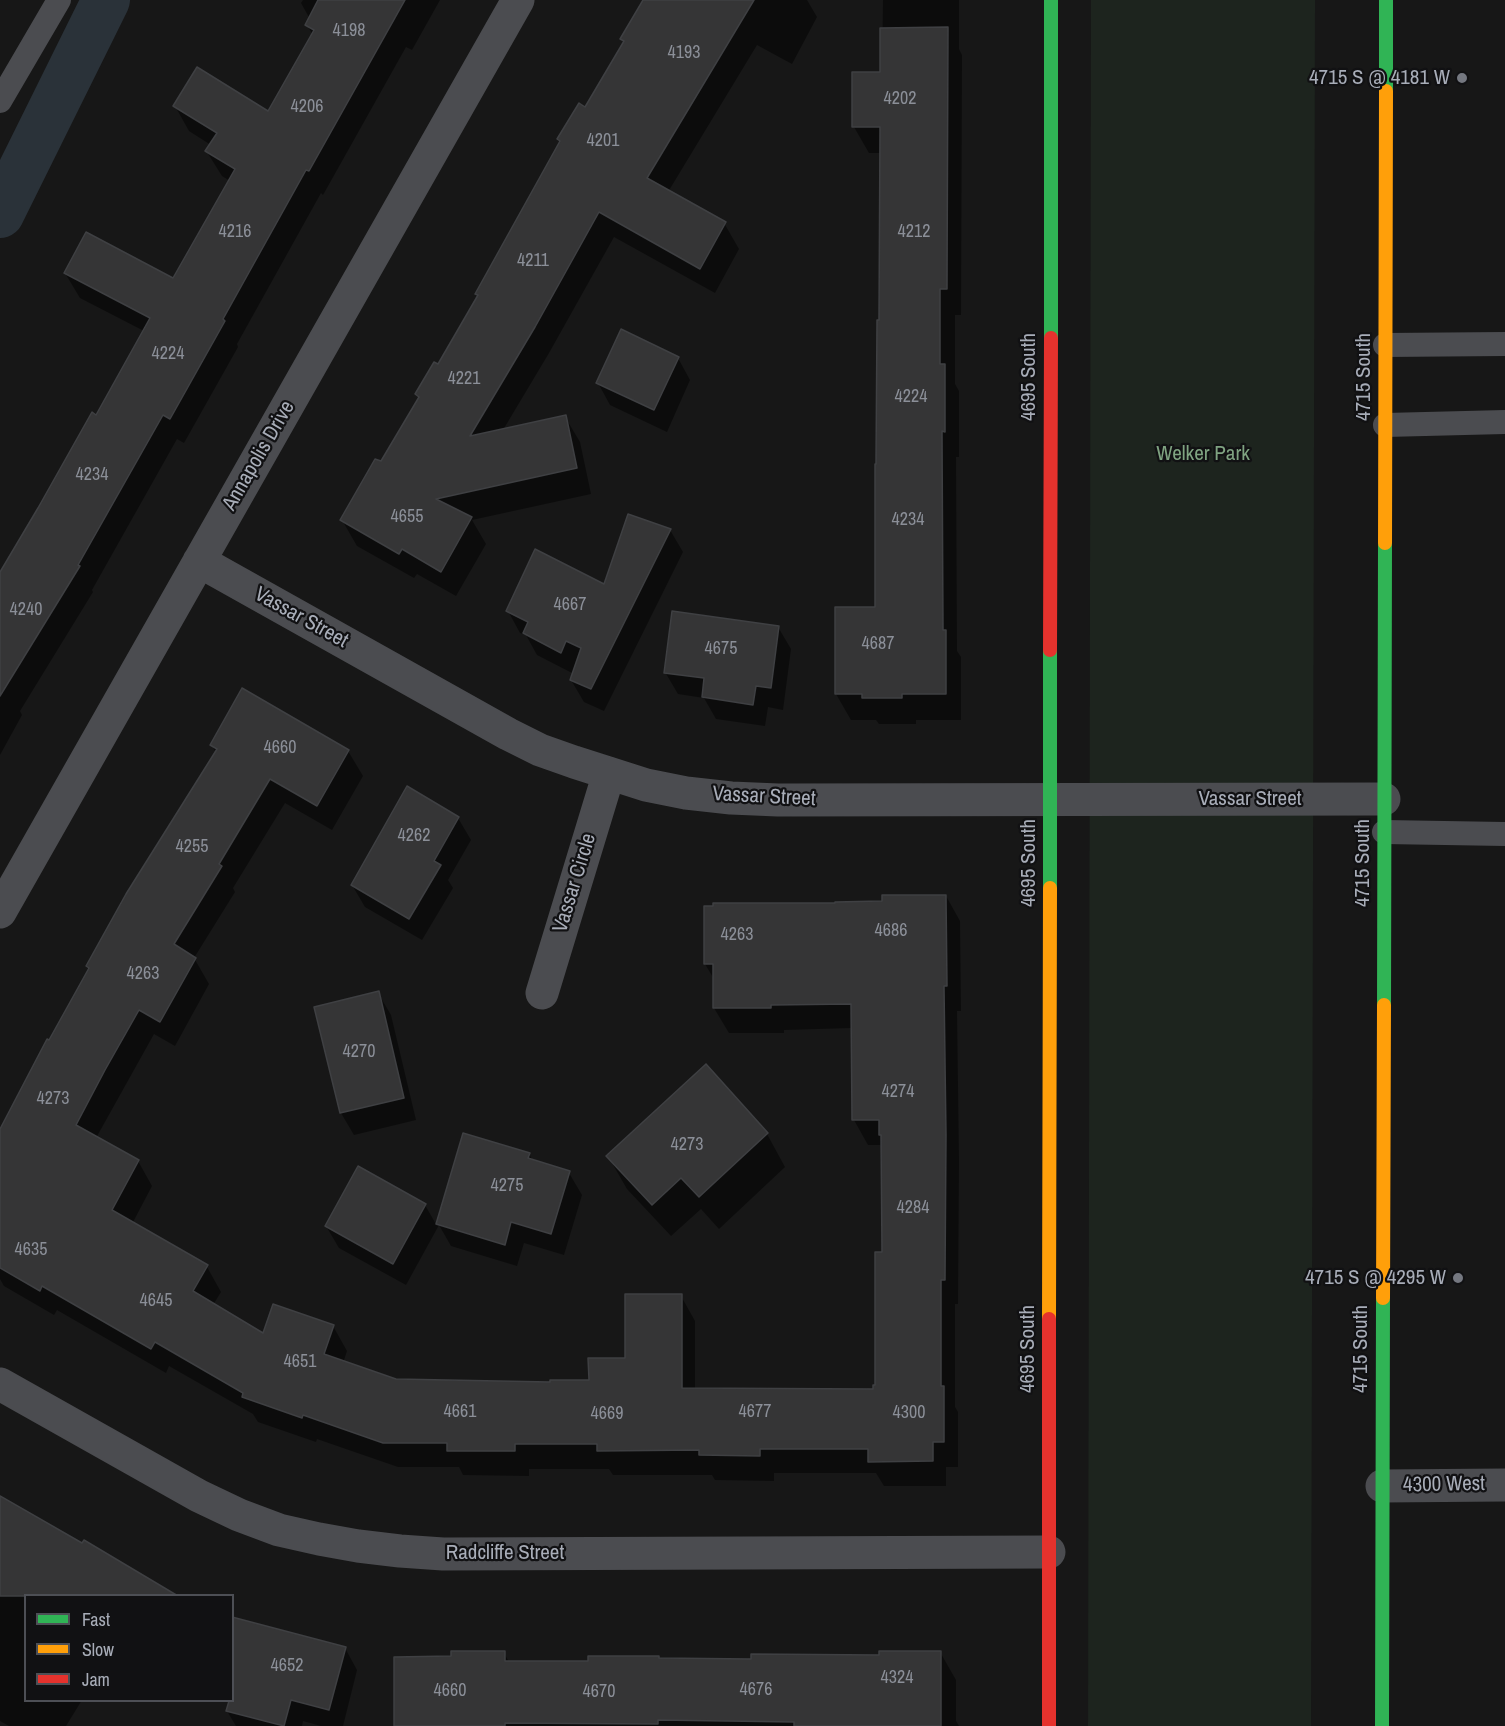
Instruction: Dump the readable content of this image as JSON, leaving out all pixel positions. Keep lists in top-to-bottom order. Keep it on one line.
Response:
{"streets":{"main road":["4695 South","4715 South"],"street":["Annapolis Drive","Vassar Street","Vassar Circle","4300 West","Radcliffe Street"]},"crossings":[["4695 South","Vassar Street"],["4695 South","Radcliffe Street"],["4715 South","Vassar Street"],["4715 South","4300 West"],["Annapolis Drive","Vassar Street"],["Vassar Street","Vassar Circle"]],"parks":["Welker Park"],"places":["4715 S @ 4181 W","4715 S @ 4295 W"],"house_numbers":["4198","4193","4202","4206","4201","4216","4212","4211","4224","4221","4224","4234","4655","4234","4667","4240","4687","4675","4660","4262","4255","4686","4263","4263","4270","4274","4273","4273","4275","4284","4635","4645","4651","4661","4677","4300","4669","4652","4324","4676","4660","4670"],"legend":["Fast","Slow","Jam"]}
